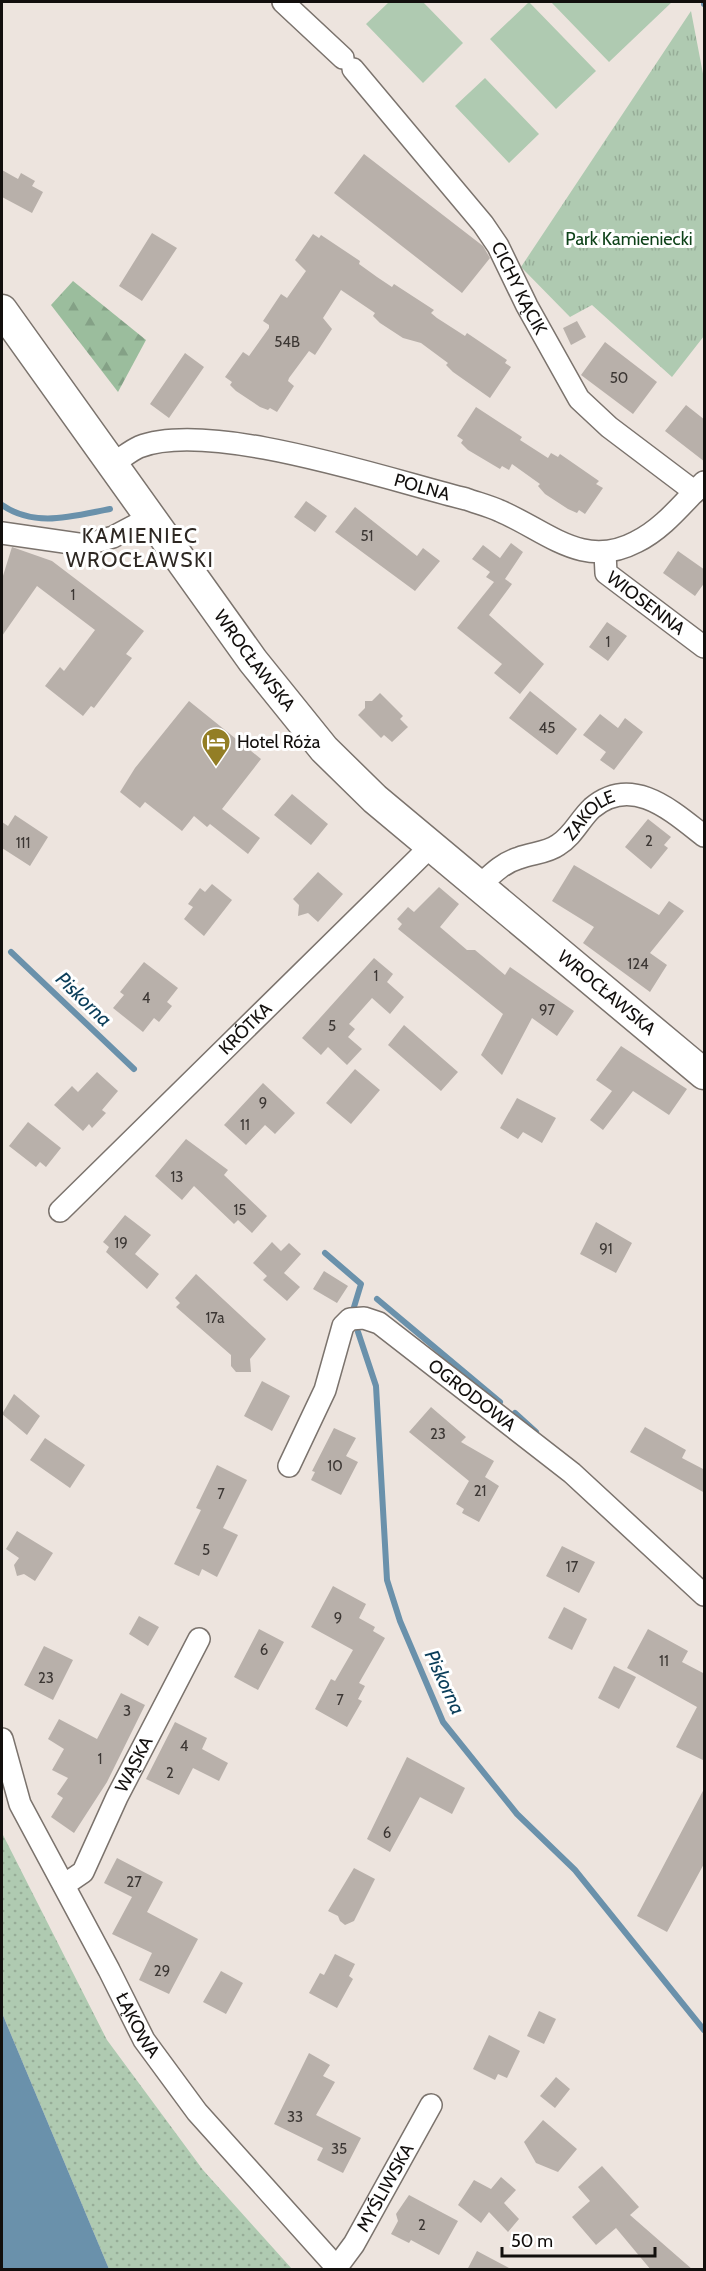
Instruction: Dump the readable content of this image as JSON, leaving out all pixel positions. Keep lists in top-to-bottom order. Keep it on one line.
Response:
{"streets":{"main road":["WROCŁAWSKA"],"street":["CICHY KĄCIK","POLNA","WIOSENNA","ZAKOLE","KRÓTKA","OGRODOWA","WĄSKA","ŁĄKOWA","MYŚLIWSKA"]},"crossings":[["CICHY KĄCIK","POLNA"],["POLNA","WIOSENNA"],["POLNA","WROCŁAWSKA"],["WROCŁAWSKA","ZAKOLE"],["WROCŁAWSKA","KRÓTKA"],["WĄSKA","ŁĄKOWA"],["ŁĄKOWA","MYŚLIWSKA"]],"districts":["KAMIENIEC WROCŁAWSKI"],"water":["Piskorna"],"parks":["Park Kamieniecki"],"places":{"hotel":["Hotel Róża"]},"house_numbers":["54B","50","51","1","1","45","2","111","124","1","4","97","5","9","11","13","15","19","91","17a","23","10","21","7","5","17","9","6","11","23","7","3","4","1","2","6","27","29","33","35","2"],"scale_bar":"50 m"}
